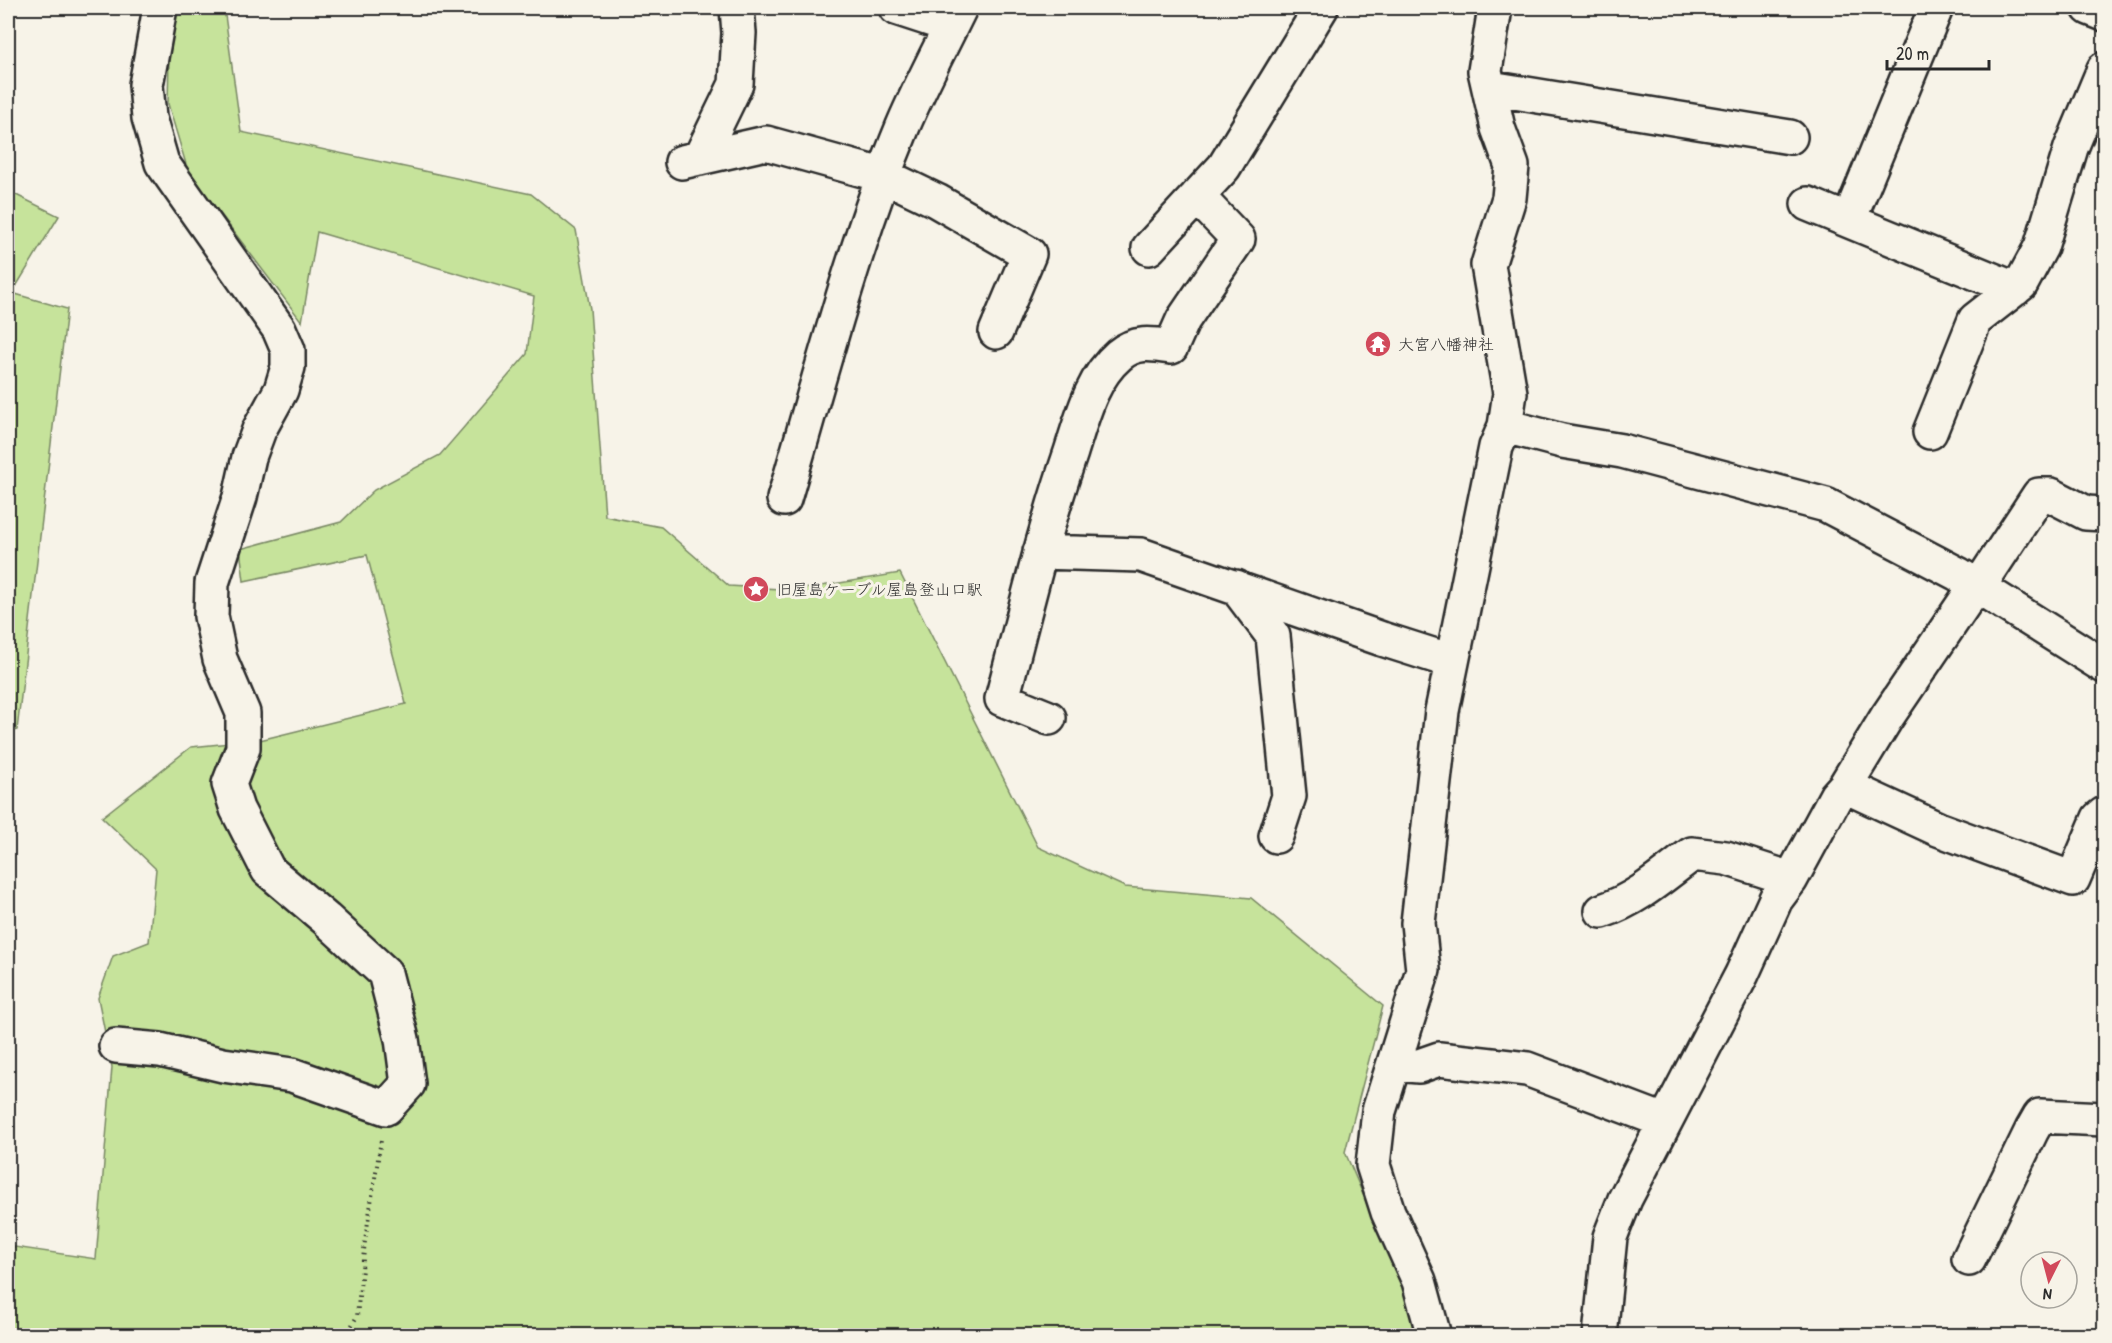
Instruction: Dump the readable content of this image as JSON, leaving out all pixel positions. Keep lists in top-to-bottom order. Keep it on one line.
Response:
{"places":{"temple":["大宮八幡神社"],"place":["旧屋島ケーブル屋島登山口駅"]},"scale_bar":"20 m","north":"bottom"}
